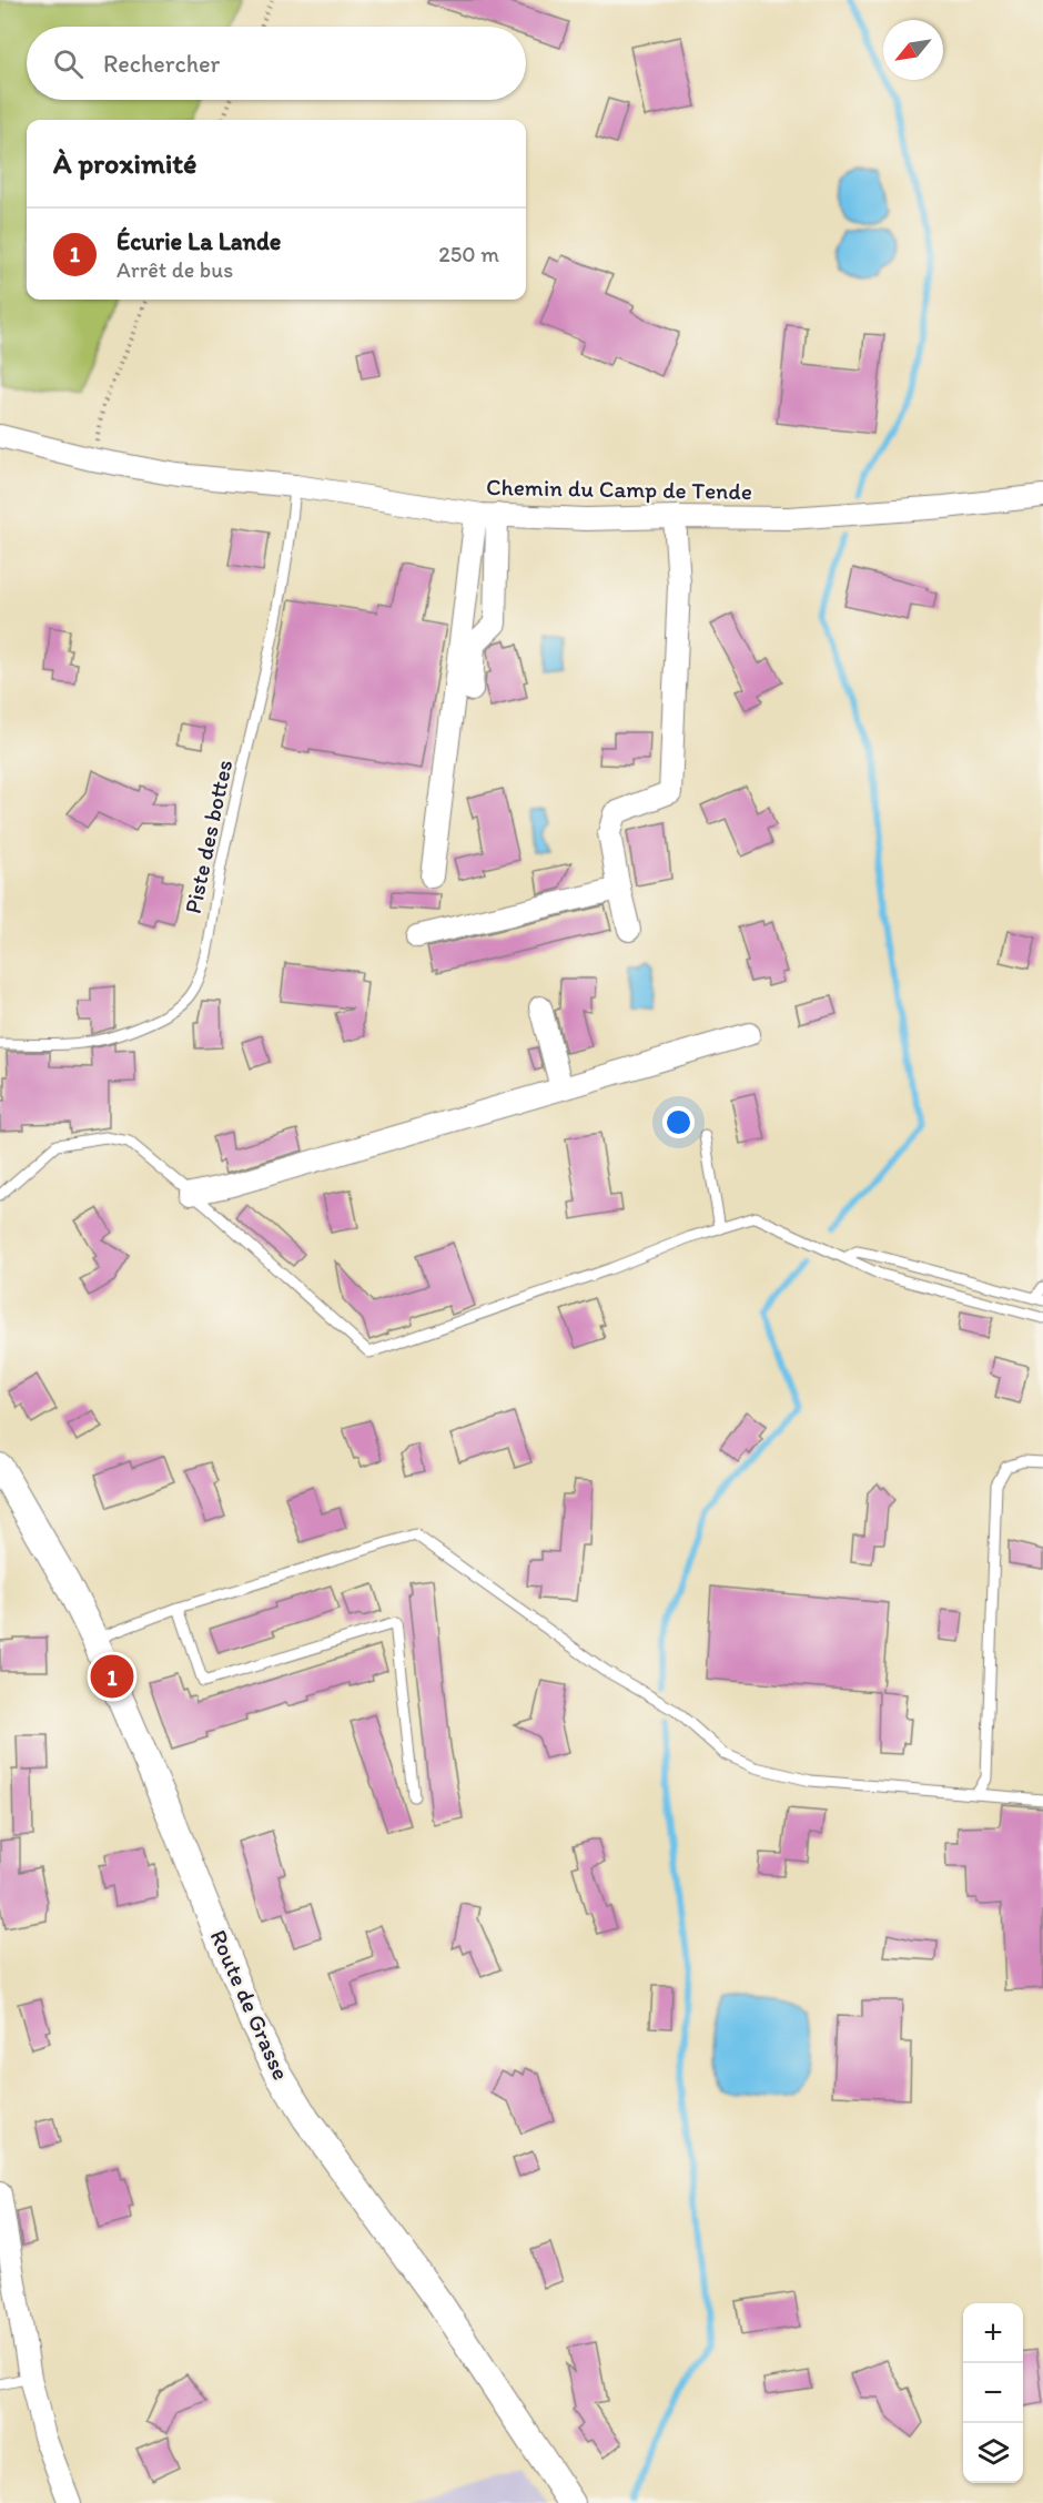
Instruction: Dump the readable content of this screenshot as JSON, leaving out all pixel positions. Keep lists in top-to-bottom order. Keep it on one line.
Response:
{"streets":{"street":["Chemin du Camp de Tende","Route de Grasse"],"lane":["Piste des bottes"]},"crossings":[["Chemin du Camp de Tende","Piste des bottes"]],"north":"bottom left","page":{"search":"Rechercher","heading":"À proximité","list":[{"mark":"1","name":"Écurie La Lande","note":"Arrêt de bus","value":"250 m"}],"pins":"1","map_buttons":["+","−"]}}
